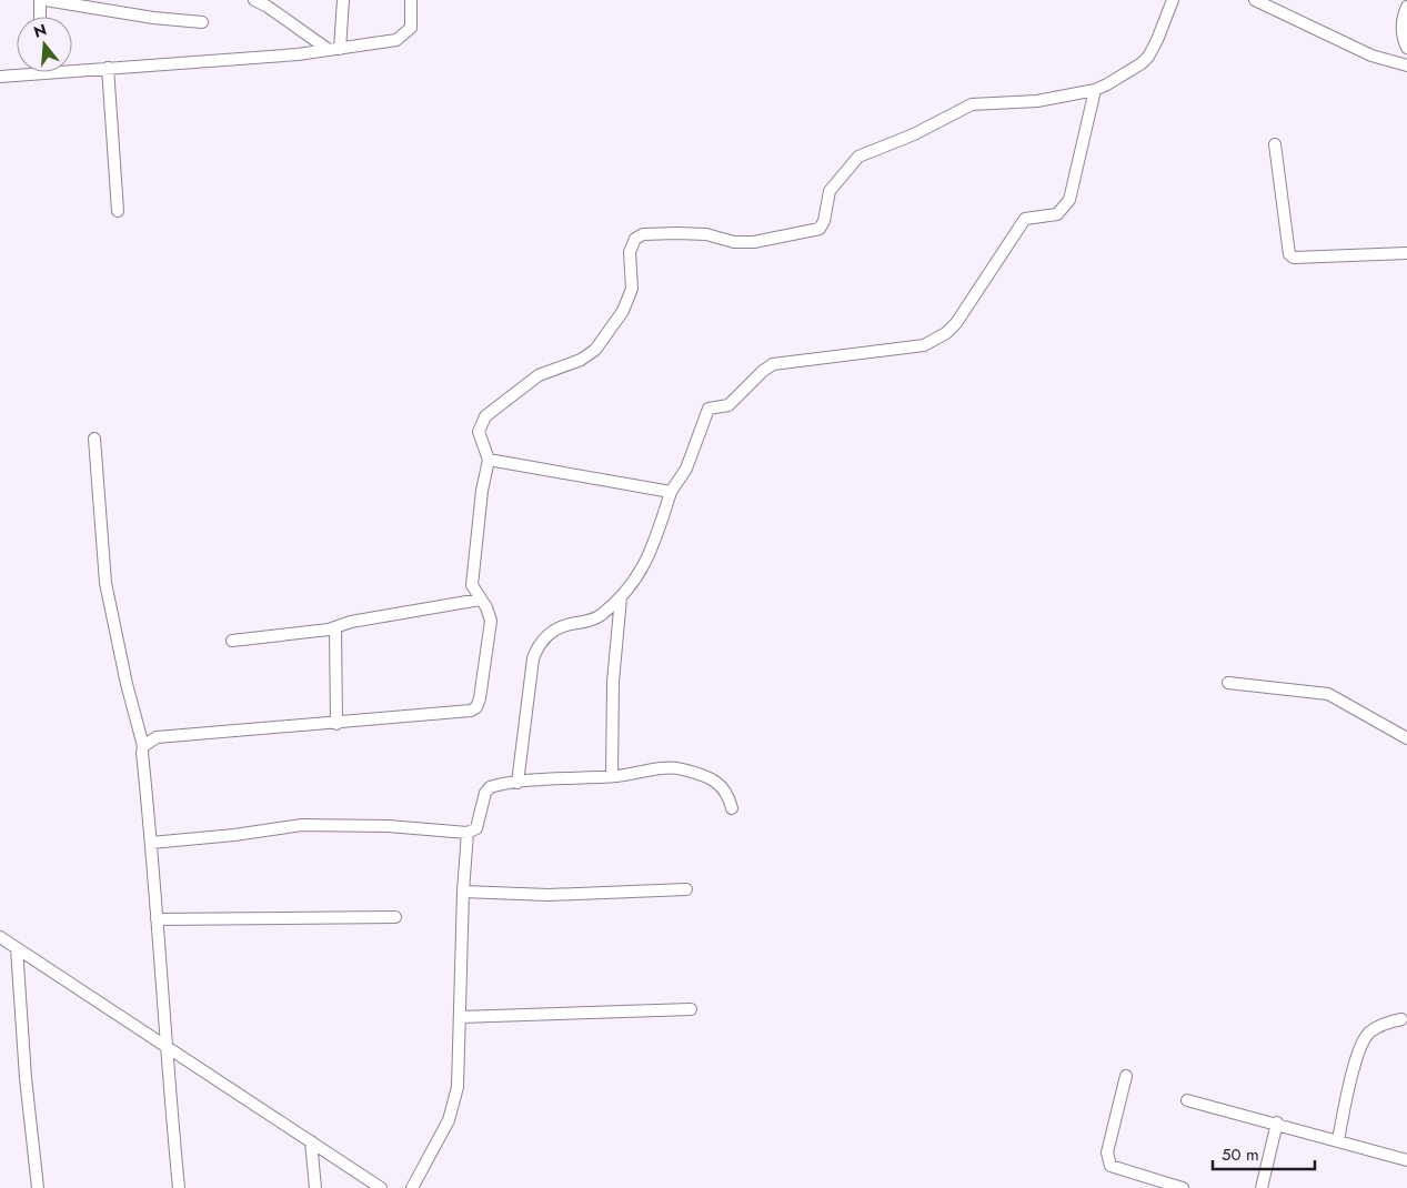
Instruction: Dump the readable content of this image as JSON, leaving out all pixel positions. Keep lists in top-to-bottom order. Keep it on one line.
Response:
{"scale_bar":"50 m","north":"top"}
